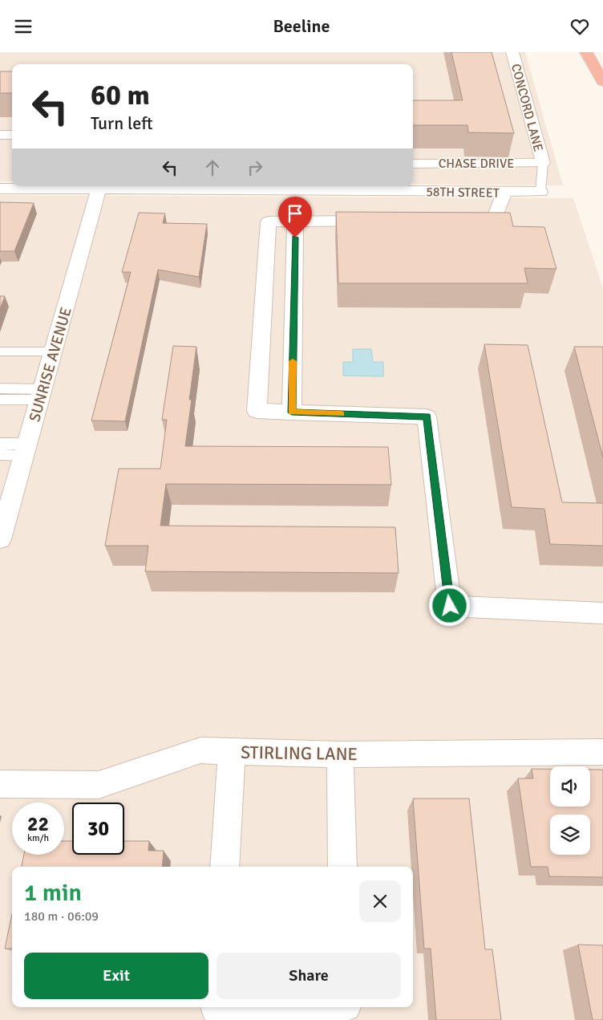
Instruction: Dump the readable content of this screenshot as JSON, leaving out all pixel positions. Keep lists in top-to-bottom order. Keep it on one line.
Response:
{"streets":{"street":["CONCORD LANE","CHASE DRIVE","58TH STREET","SUNRISE AVENUE","STIRLING LANE"]},"crossings":[["CONCORD LANE","CHASE DRIVE"],["58TH STREET","SUNRISE AVENUE"]],"page":{"header":"Beeline","turn":["60 m","Turn left"],"speed":"22 km/h","limit":"30","heading":["1 min","180 m · 06:09"],"buttons":["Exit","Share"]}}
